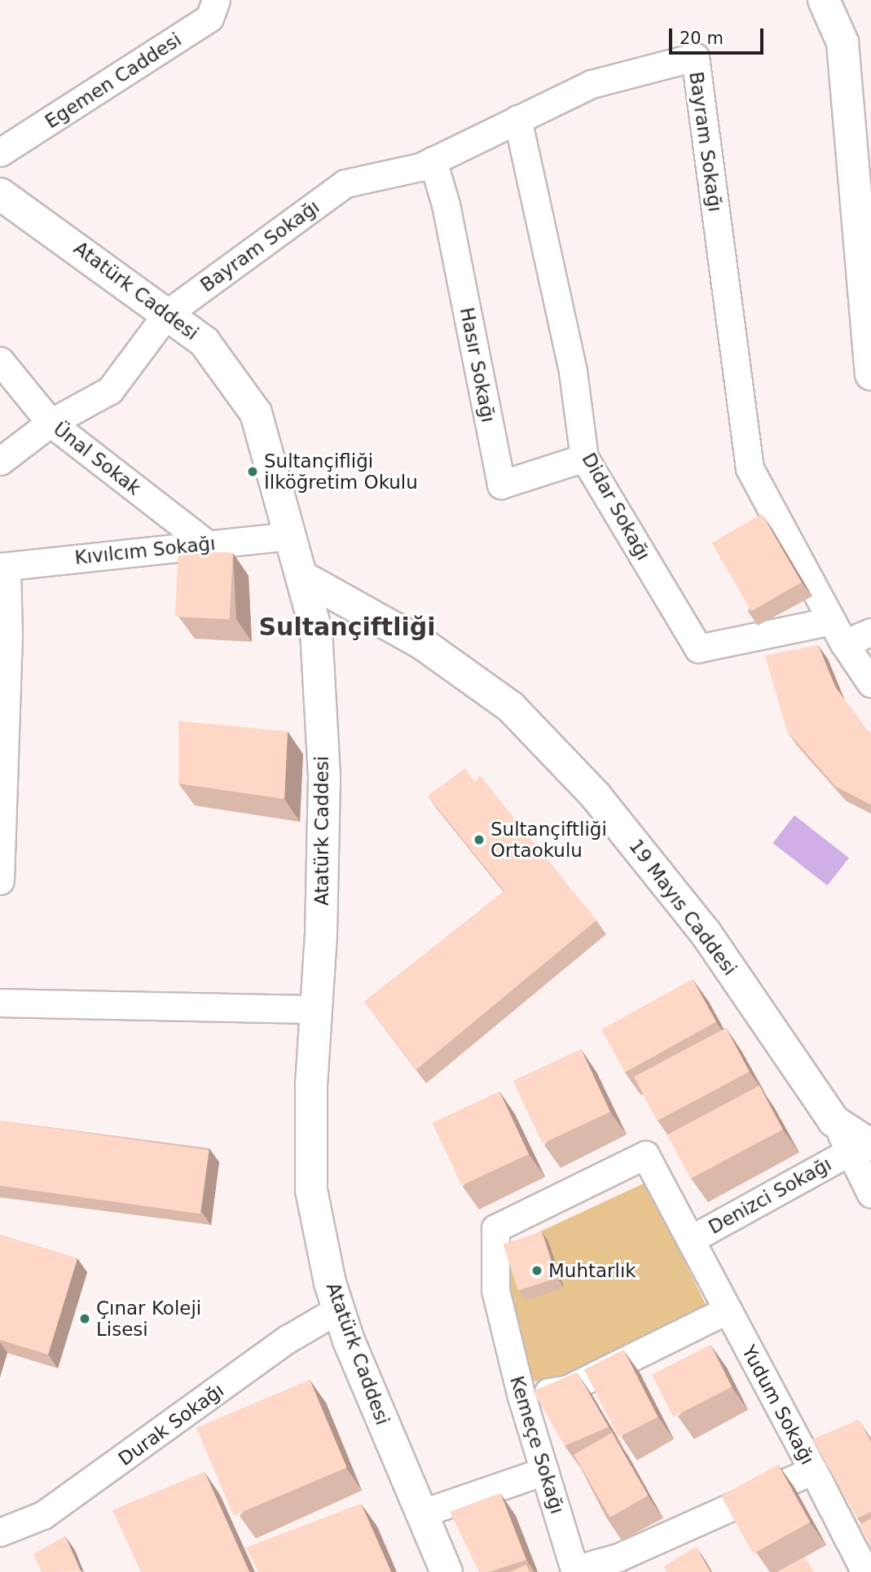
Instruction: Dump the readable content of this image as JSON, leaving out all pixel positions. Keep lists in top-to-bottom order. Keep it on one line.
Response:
{"streets":{"street":["Egemen Caddesi","Bayram Sokağı","Atatürk Caddesi","Hasır Sokağı","Ünal Sokak","Didar Sokağı","Kıvılcım Sokağı","19 Mayıs Caddesi","Denizci Sokağı","Yudum Sokağı","Durak Sokağı","Kemeçe Sokağı"]},"crossings":[["Bayram Sokağı","Atatürk Caddesi"],["Bayram Sokağı","Hasır Sokağı"],["Bayram Sokağı","Ünal Sokak"],["Bayram Sokağı","Didar Sokağı"],["Atatürk Caddesi","Kıvılcım Sokağı"],["Atatürk Caddesi","19 Mayıs Caddesi"],["Atatürk Caddesi","Durak Sokağı"],["Hasır Sokağı","Didar Sokağı"],["Ünal Sokak","Kıvılcım Sokağı"],["19 Mayıs Caddesi","Denizci Sokağı"],["Denizci Sokağı","Yudum Sokağı"],["Yudum Sokağı","Kemeçe Sokağı"]],"districts":["Sultançiftliği"],"places":["Sultançifliği İlköğretim Okulu","Sultançiftliği Ortaokulu","Muhtarlık","Çınar Koleji Lisesi"],"scale_bar":"20 m"}
